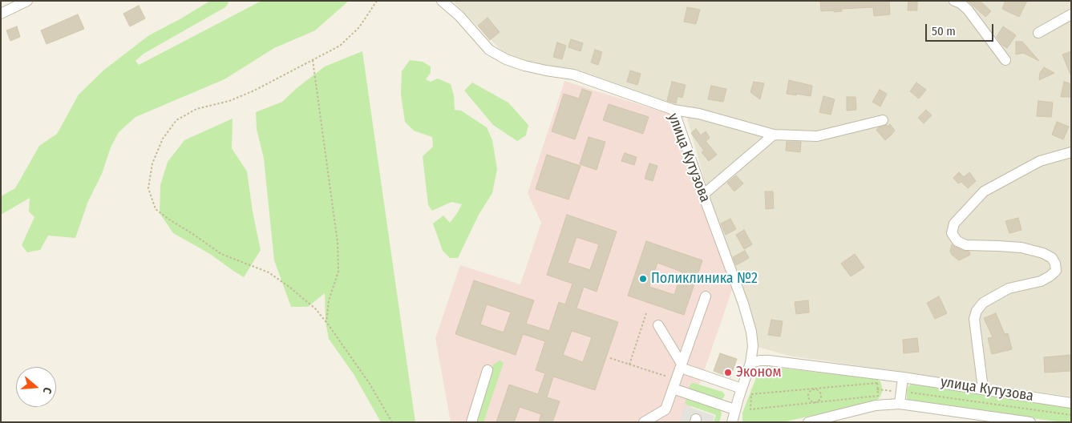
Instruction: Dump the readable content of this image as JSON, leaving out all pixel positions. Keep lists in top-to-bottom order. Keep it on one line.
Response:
{"streets":{"street":["улица Кутузова"]},"places":["Поликлиника №2","Эконом"],"scale_bar":"50 m","north":"right"}
